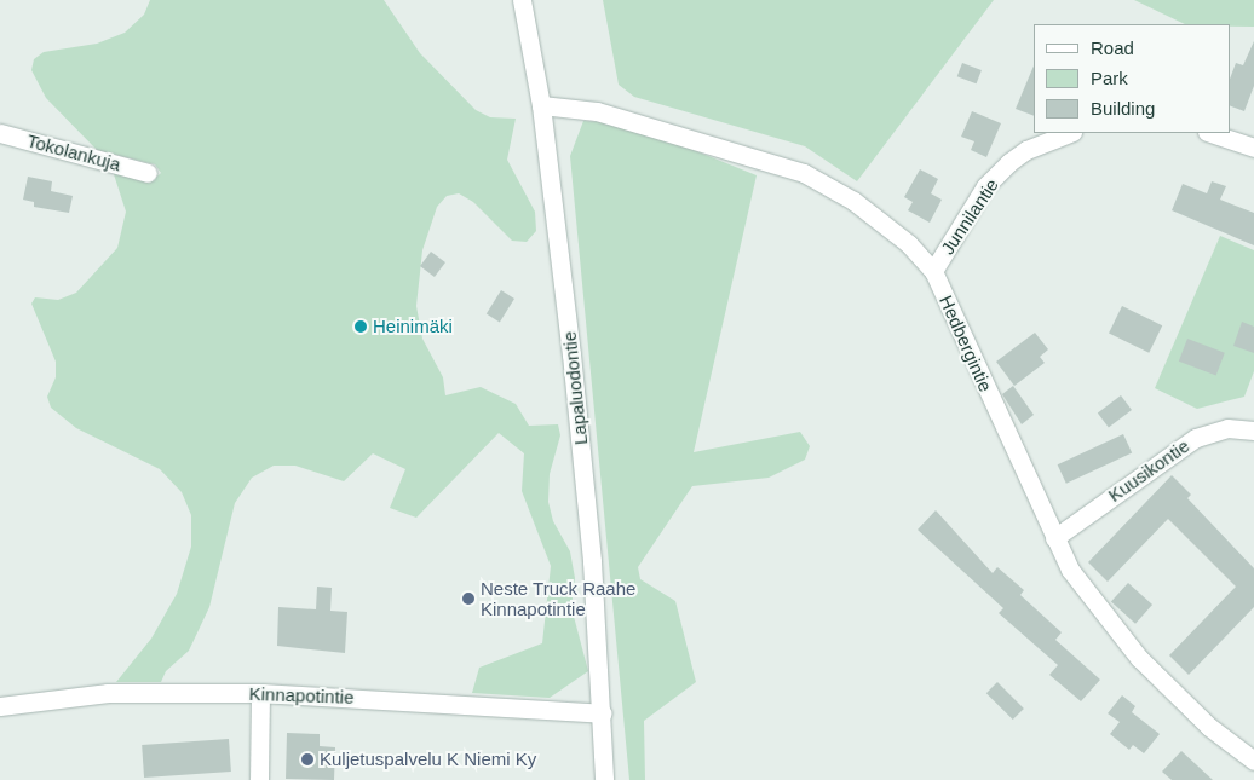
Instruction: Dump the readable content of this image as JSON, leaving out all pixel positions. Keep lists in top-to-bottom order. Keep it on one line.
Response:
{"streets":{"street":["Tokolankuja","Junnilantie","Hedbergintie","Lapaluodontie","Kuusikontie","Kinnapotintie"]},"crossings":[["Junnilantie","Hedbergintie"],["Hedbergintie","Lapaluodontie"],["Hedbergintie","Kuusikontie"],["Lapaluodontie","Kinnapotintie"]],"places":["Heinimäki","Neste Truck Raahe Kinnapotintie","Kuljetuspalvelu K Niemi Ky"],"legend":["Road","Park","Building"]}
